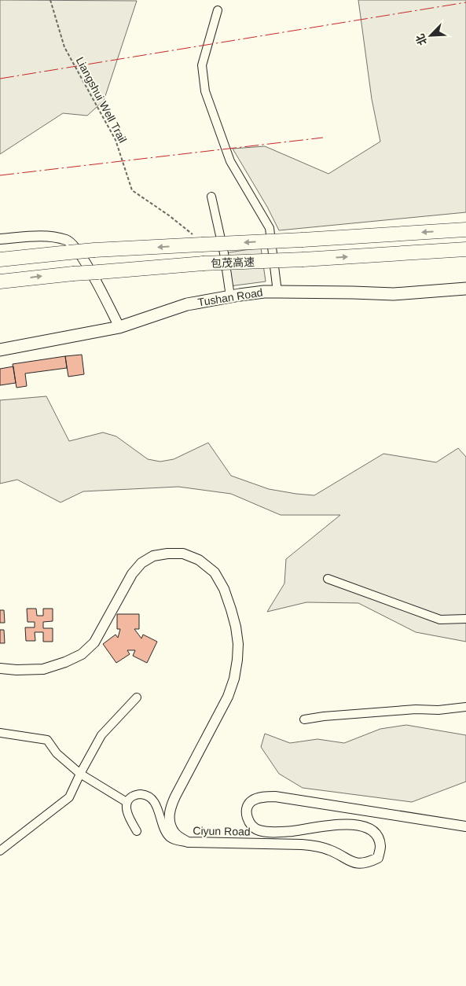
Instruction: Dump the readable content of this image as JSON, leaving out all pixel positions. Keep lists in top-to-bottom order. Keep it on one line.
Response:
{"streets":{"highway":["包茂高速"],"main road":["Tushan Road"],"street":["Ciyun Road"],"path":["Liangshui Well Trail"]},"crossings":[["Liangshui Well Trail","包茂高速"]],"north":"bottom left"}
